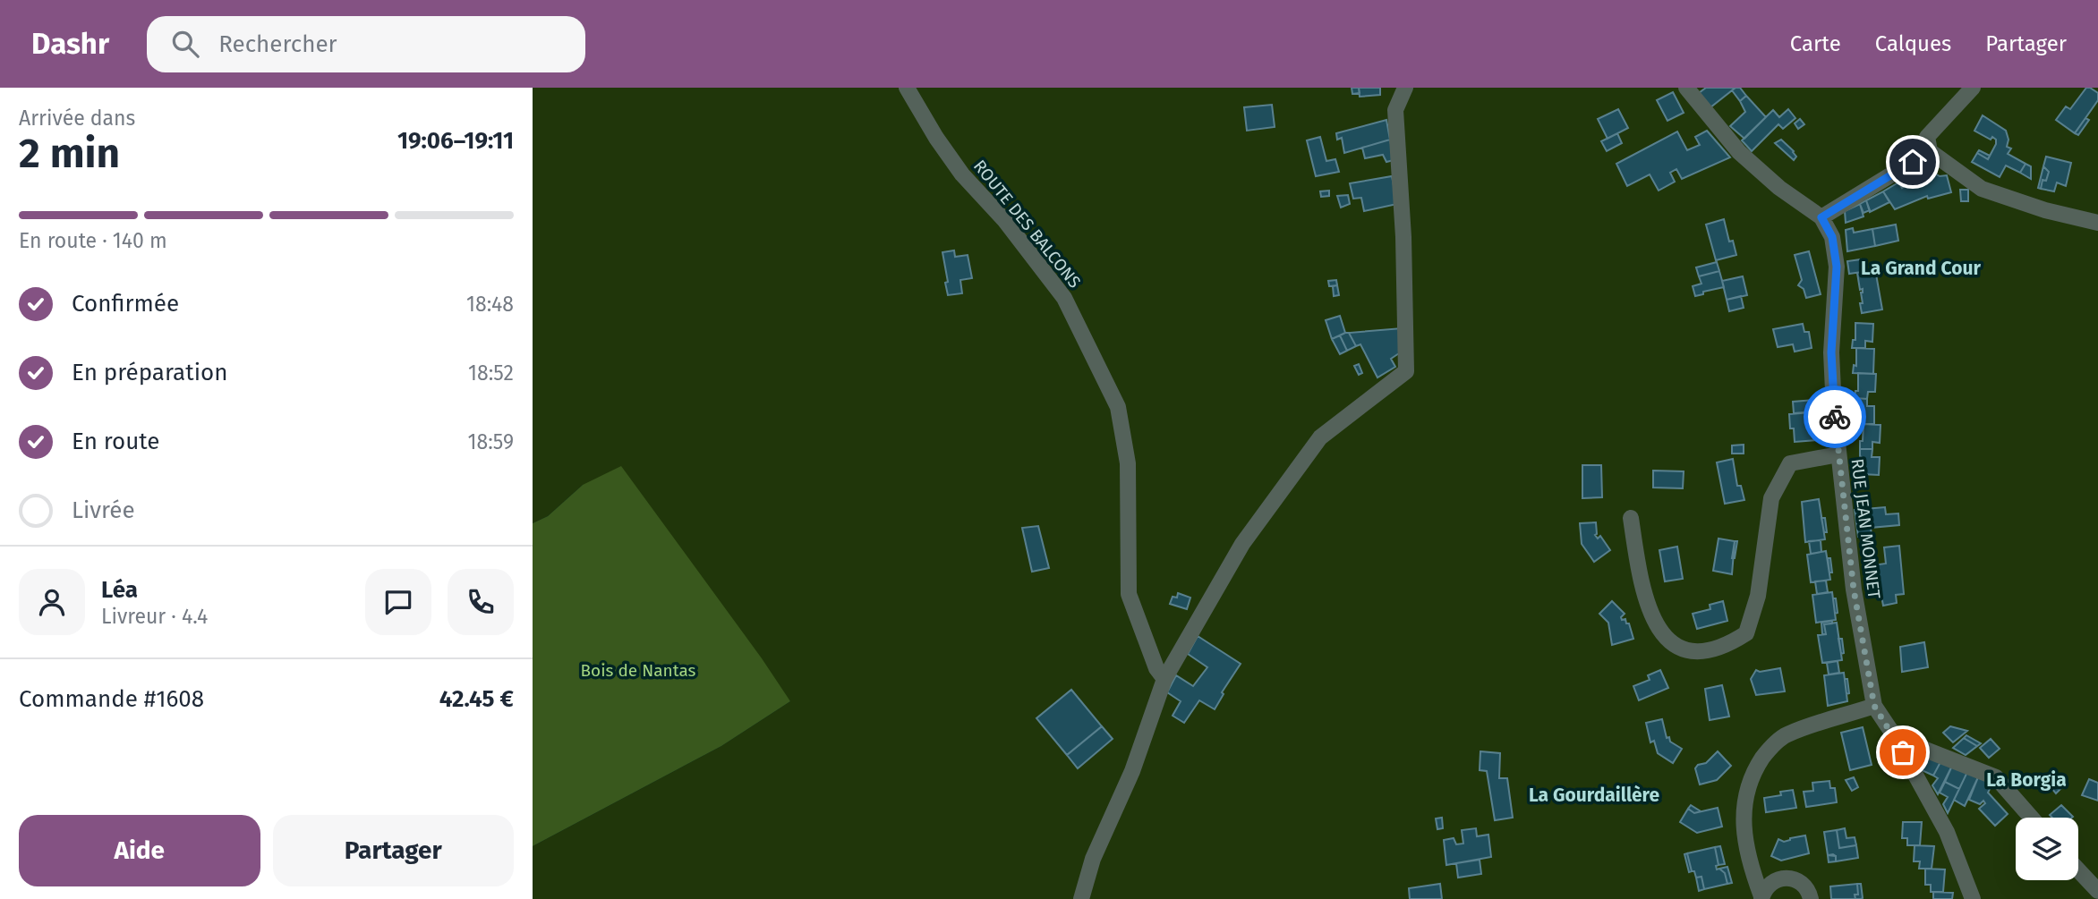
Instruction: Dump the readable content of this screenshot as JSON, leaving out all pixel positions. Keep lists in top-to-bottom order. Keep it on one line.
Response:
{"streets":{"street":["ROUTE DES BALCONS","RUE JEAN MONNET"]},"districts":["La Grand Cour","La Borgia","La Gourdaillère"],"parks":["Bois de Nantas"],"page":{"header":"Dashr","search":"Rechercher","nav":["Carte","Calques","Partager"],"heading":["2 min","Arrivée dans","19:06–19:11"],"panel":["Léa","Livreur · 4.4","Commande #1608","42.45 €"],"bar":"En route · 140 m","list":[["Confirmée","18:48"],["En préparation","18:52"],["En route","18:59"],"Livrée"],"buttons":["Aide","Partager"]}}
